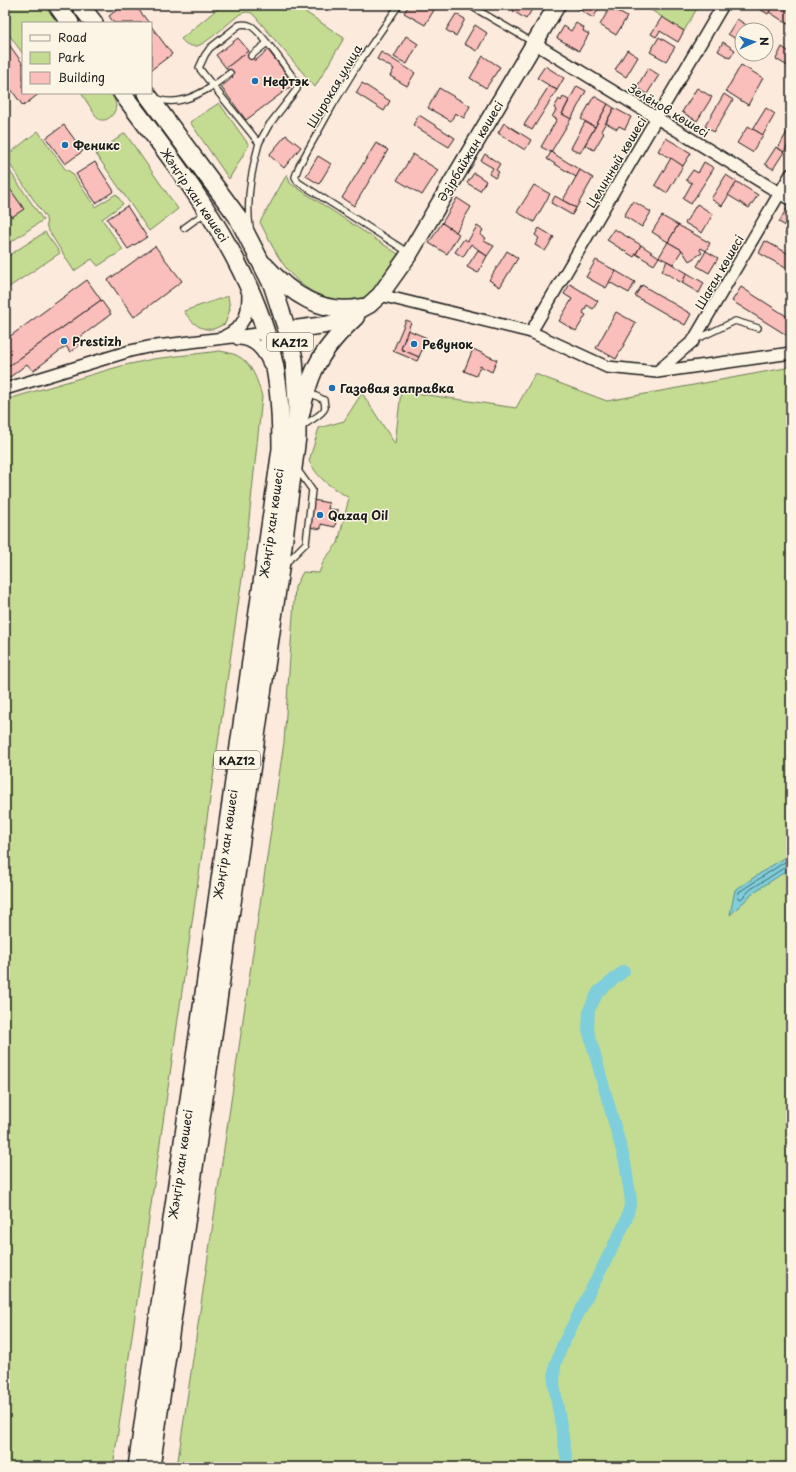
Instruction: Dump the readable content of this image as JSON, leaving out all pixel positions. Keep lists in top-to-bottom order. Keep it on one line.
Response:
{"streets":{"main road":["Әзірбайжан көшесі","Жәңгір хан көшесі","KAZ12"],"street":["Зелёнов көшесі","Целинный көшесі","Шаған көшесі"],"lane":["Широкая улица"]},"crossings":[["Широкая улица","Әзірбайжан көшесі"],["Зелёнов көшесі","Әзірбайжан көшесі"],["Зелёнов көшесі","Целинный көшесі"],["Зелёнов көшесі","Шаған көшесі"],["Әзірбайжан көшесі","Жәңгір хан көшесі"]],"places":["Нефтэк","Феникс","Prestizh","Ревунок","Газовая заправка","Qazaq Oil"],"legend":["Road","Park","Building"],"north":"right"}
